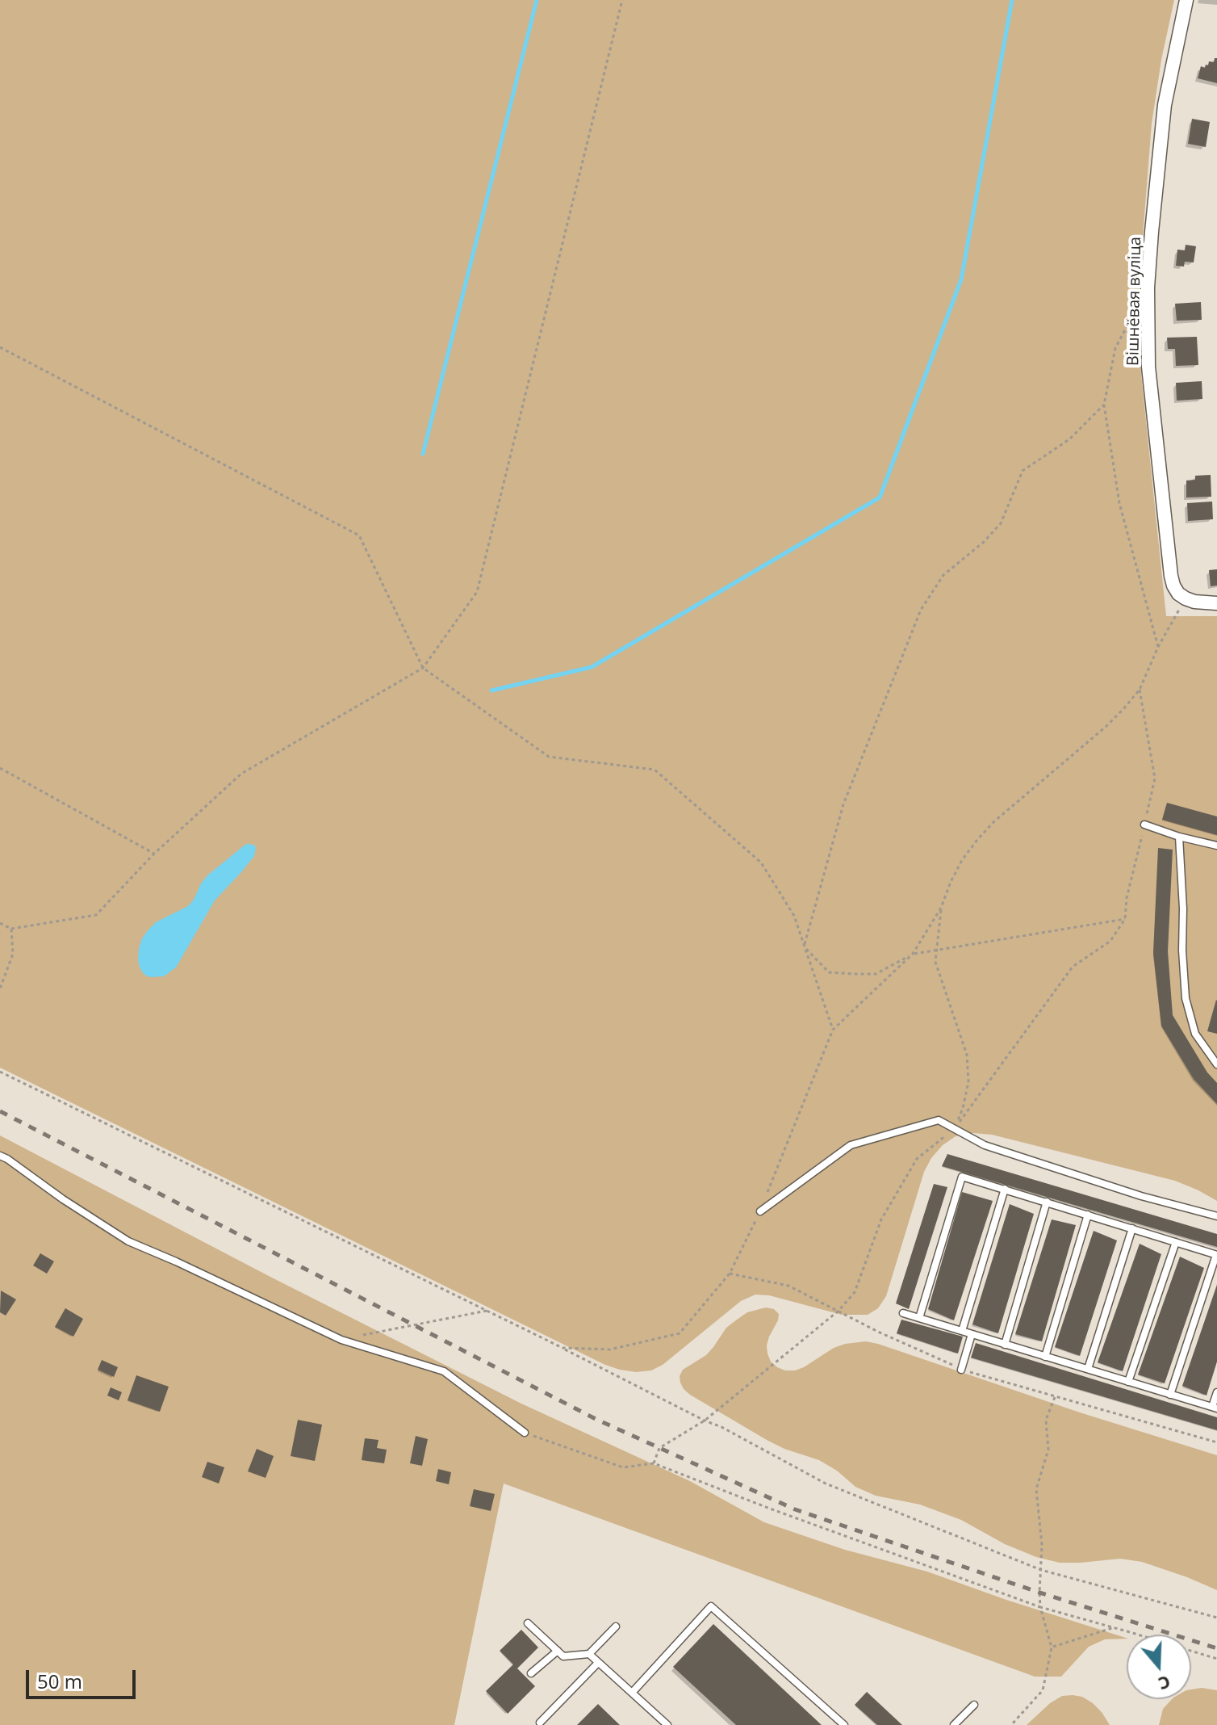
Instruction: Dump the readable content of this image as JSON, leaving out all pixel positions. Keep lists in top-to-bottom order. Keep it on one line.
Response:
{"streets":{"street":["Вішнёвая вуліца"]},"scale_bar":"50 m","north":"bottom"}
